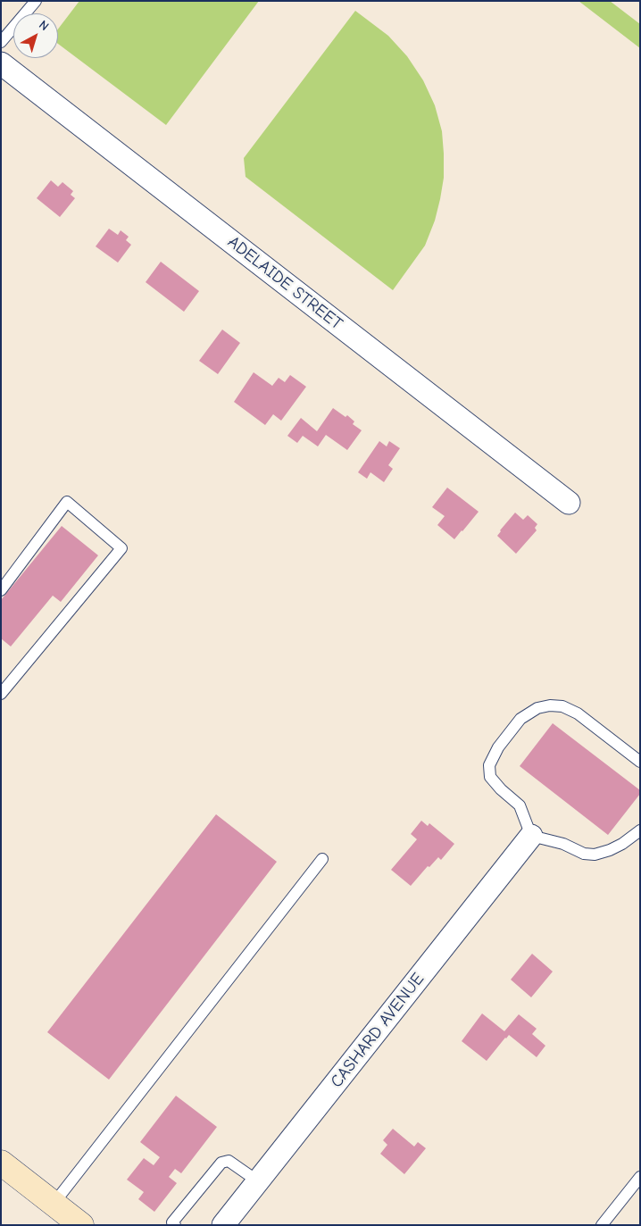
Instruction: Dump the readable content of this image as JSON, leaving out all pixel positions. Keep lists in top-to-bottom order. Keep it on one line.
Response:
{"streets":{"street":["ADELAIDE STREET","CASHARD AVENUE"]},"north":"top right"}
